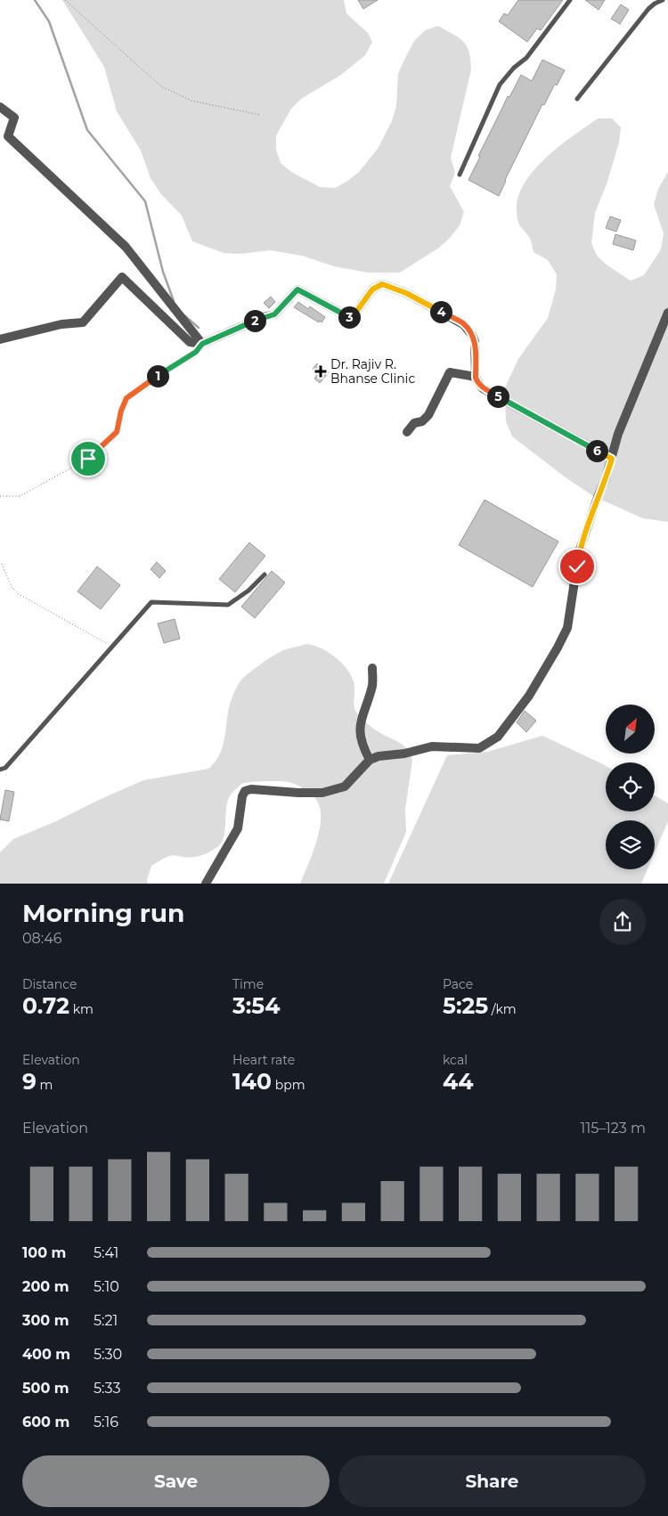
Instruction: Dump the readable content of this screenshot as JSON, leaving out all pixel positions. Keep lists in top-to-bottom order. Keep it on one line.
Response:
{"places":{"health":["Dr. Rajiv R. Bhanse Clinic"]},"north":"top right","page":{"pins":["4","3","2","1","5","6"],"heading":["Morning run","08:46"],"stats":[["Distance","0.72 km"],["Time","3:54"],["Pace","5:25 /km"],["Elevation","9 m"],["Heart rate","140 bpm"],["kcal","44"]],"chart":["Elevation","115–123 m"],"list":[{"name":"100 m","note":"5:41"},{"name":"200 m","note":"5:10"},{"name":"300 m","note":"5:21"},{"name":"400 m","note":"5:30"},{"name":"500 m","note":"5:33"},{"name":"600 m","note":"5:16"}],"buttons":["Save","Share"]}}
